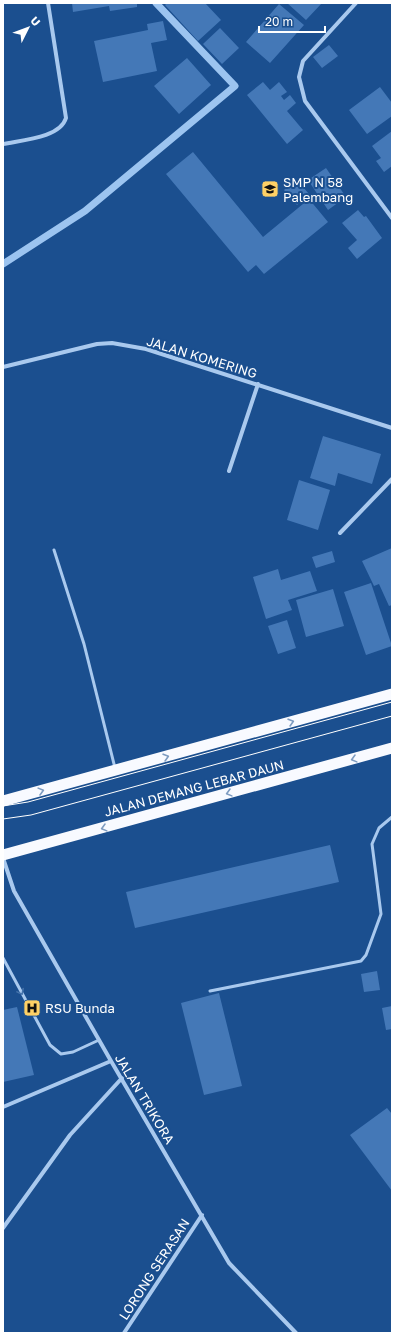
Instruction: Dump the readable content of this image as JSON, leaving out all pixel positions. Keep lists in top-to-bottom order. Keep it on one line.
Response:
{"streets":{"highway":["JALAN DEMANG LEBAR DAUN"],"street":["JALAN KOMERING","JALAN TRIKORA","LORONG SERASAN"]},"crossings":[["JALAN TRIKORA","LORONG SERASAN"]],"places":{"school or university":["SMP N 58 Palembang"],"hospital":["RSU Bunda"]},"scale_bar":"20 m","north":"top right"}
